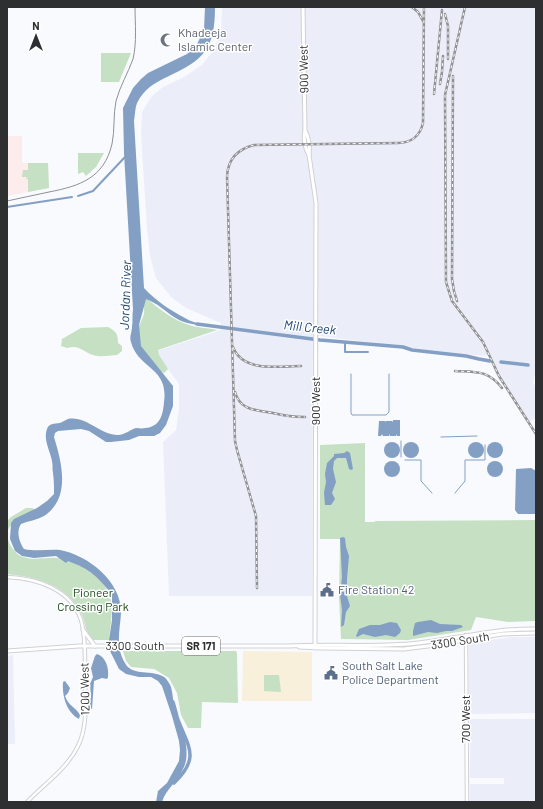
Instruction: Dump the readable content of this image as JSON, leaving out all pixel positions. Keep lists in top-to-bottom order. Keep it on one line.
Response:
{"streets":{"main road":["900 West","3300 South","SR 171"],"street":["1200 West","700 West"]},"crossings":[["900 West","3300 South"],["3300 South","1200 West"],["3300 South","700 West"]],"water":["Jordan River","Mill Creek"],"parks":["Pioneer Crossing Park"],"places":{"mosque":["Khadeeja Islamic Center"],"public building":["Fire Station 42","South Salt Lake Police Department"]},"north":"top"}
